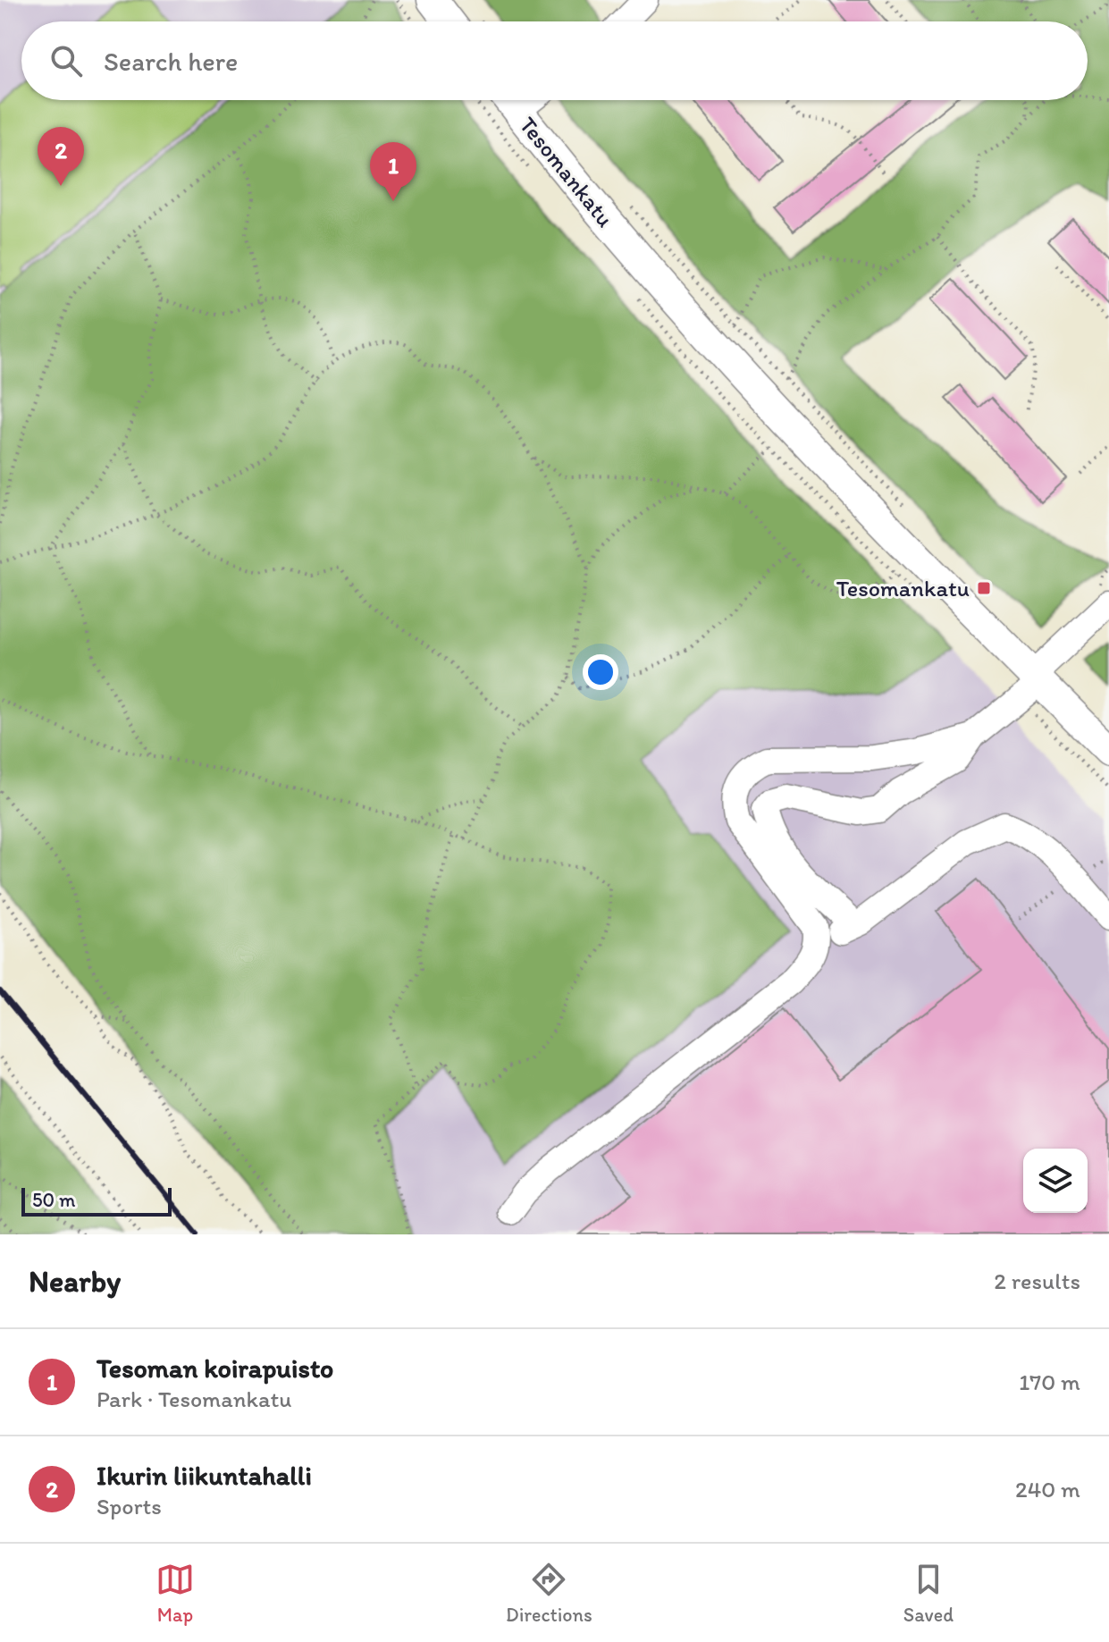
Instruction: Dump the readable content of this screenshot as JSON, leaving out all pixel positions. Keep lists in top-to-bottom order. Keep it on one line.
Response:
{"streets":{"main road":["Tesomankatu"]},"places":{"transit":["Tesomankatu"]},"scale_bar":"50 m","page":{"search":"Search here","pins":["2","1"],"scale":"50 m","heading":["Nearby","2 results"],"list":[{"mark":"1","name":"Tesoman koirapuisto","note":"Park · Tesomankatu","value":"170 m"},{"mark":"2","name":"Ikurin liikuntahalli","note":"Sports","value":"240 m"}],"nav":["Map","Directions","Saved"]}}
